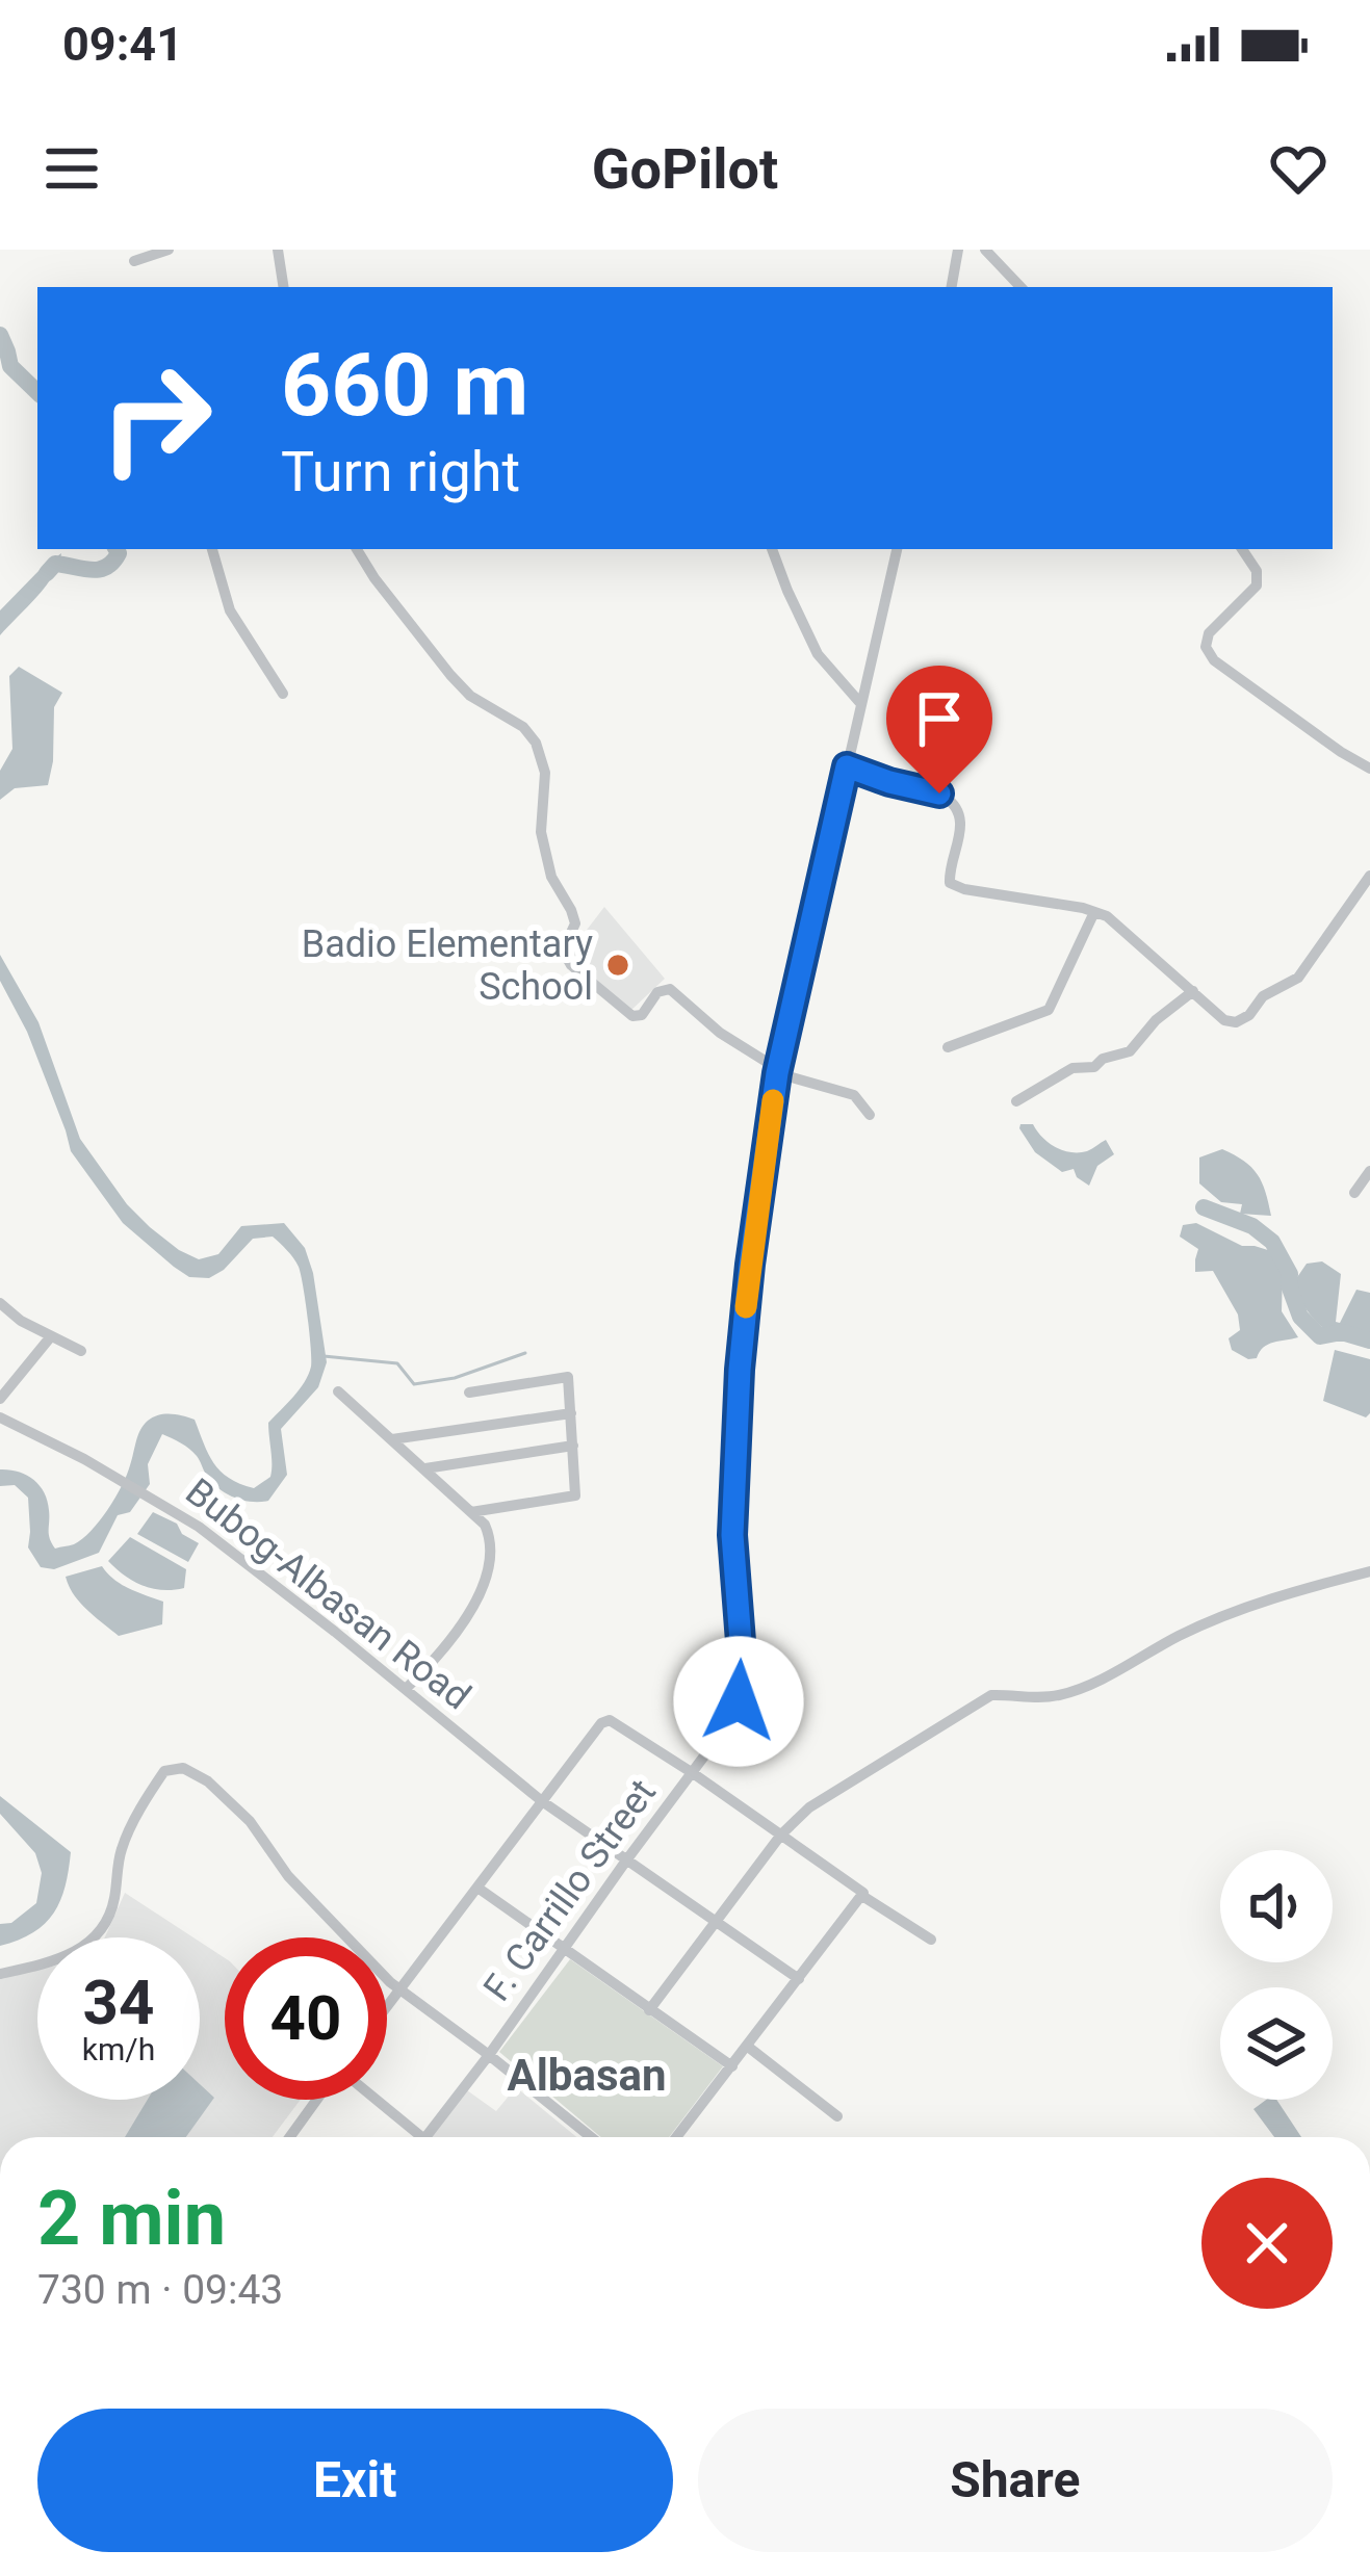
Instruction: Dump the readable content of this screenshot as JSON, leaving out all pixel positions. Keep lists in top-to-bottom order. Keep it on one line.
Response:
{"streets":{"street":["Bubog-Albasan Road","F. Carrillo Street"]},"crossings":[["Bubog-Albasan Road","F. Carrillo Street"]],"districts":["Albasan"],"places":["Badio Elementary School"],"page":{"status":"09:41","header":"GoPilot","turn":["660 m","Turn right"],"speed":"34 km/h","limit":"40","heading":["2 min","730 m · 09:43"],"buttons":["Exit","Share"]}}
